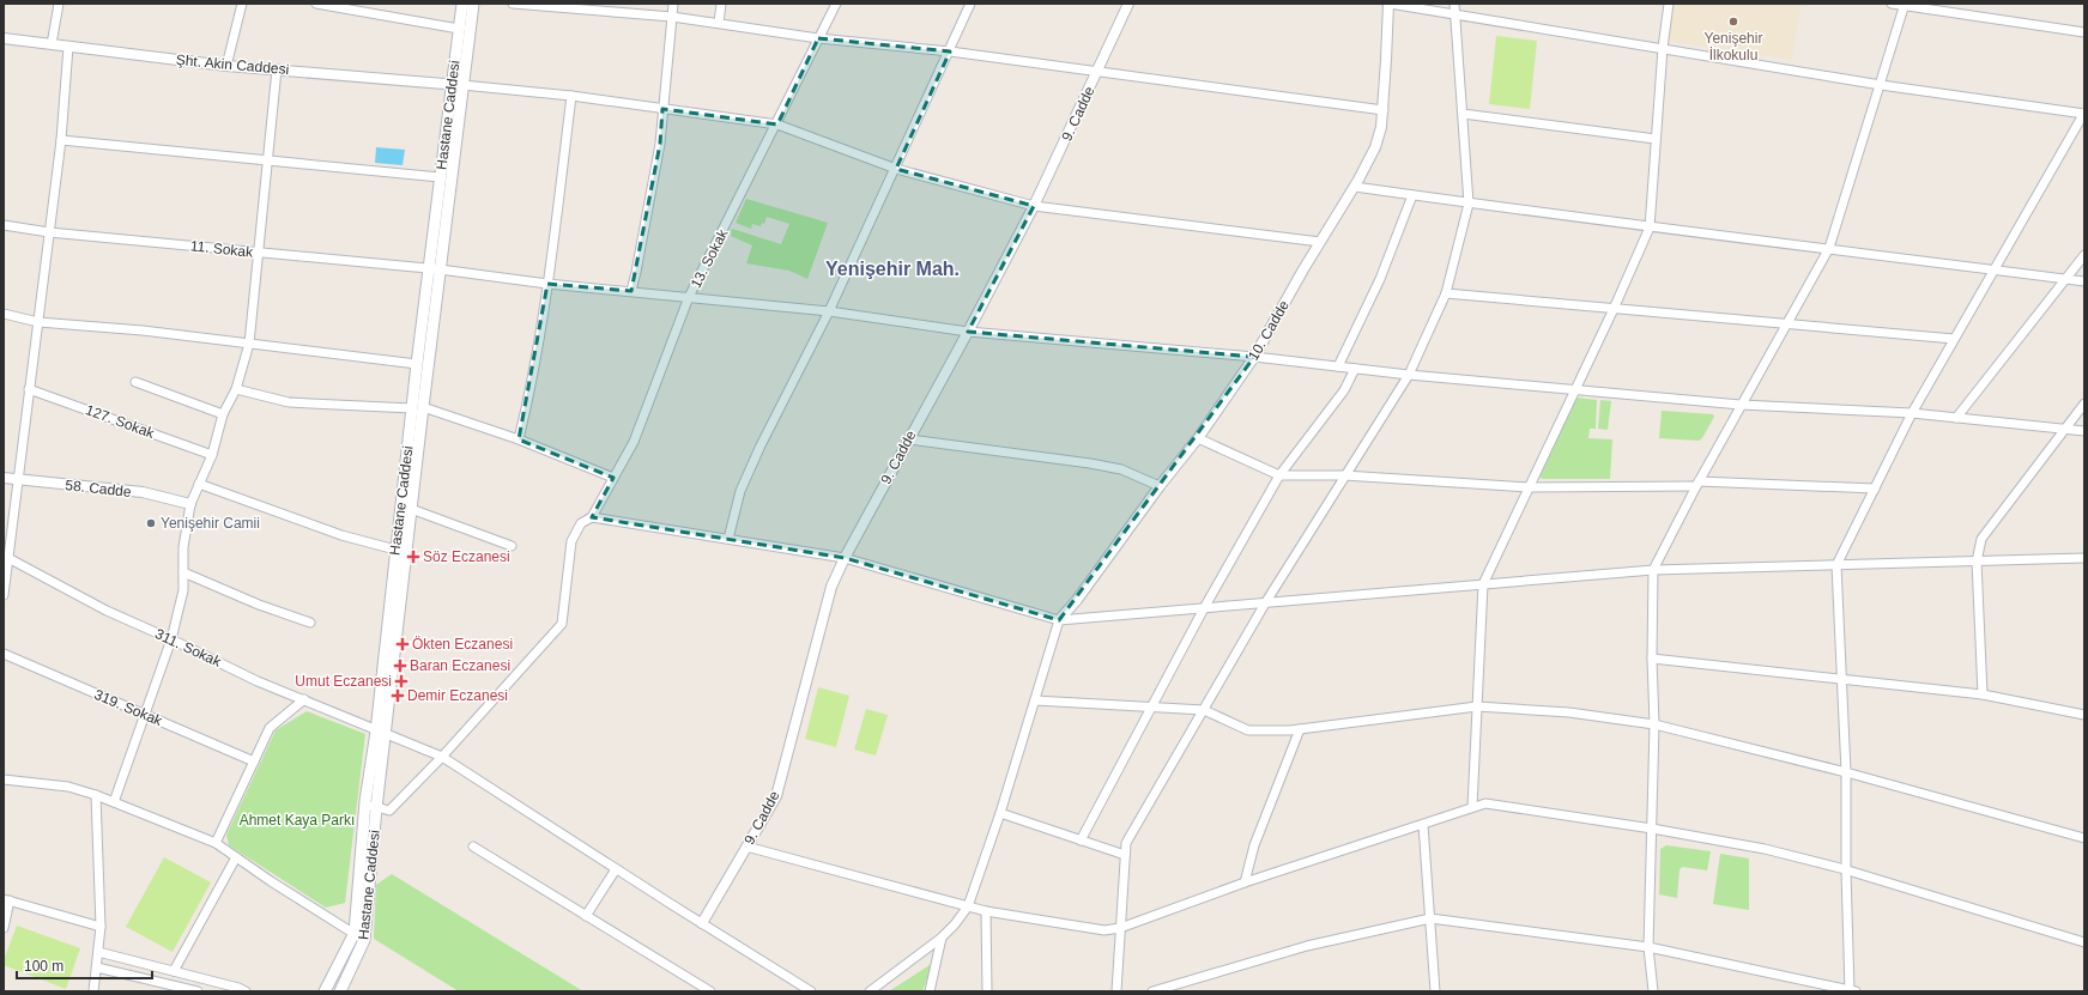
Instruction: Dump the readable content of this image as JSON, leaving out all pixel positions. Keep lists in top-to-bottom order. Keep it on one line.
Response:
{"streets":{"main road":["Hastane Caddesi"],"street":["Şht. Akin Caddesi","9. Cadde","11. Sokak","13. Sokak","10. Cadde","127. Sokak","58. Cadde","311. Sokak","319. Sokak"]},"crossings":[["Şht. Akin Caddesi","Hastane Caddesi"],["9. Cadde","11. Sokak"],["9. Cadde","311. Sokak"],["Hastane Caddesi","11. Sokak"],["Hastane Caddesi","13. Sokak"],["Hastane Caddesi","311. Sokak"],["11. Sokak","13. Sokak"],["11. Sokak","10. Cadde"],["13. Sokak","311. Sokak"]],"districts":["Yenişehir Mah."],"parks":["Ahmet Kaya Parkı"],"places":{"other":["Yenişehir İlkokulu","Yenişehir Camii"],"health":["Söz Eczanesi","Ökten Eczanesi","Baran Eczanesi","Umut Eczanesi","Demir Eczanesi"]},"scale_bar":"100 m"}
